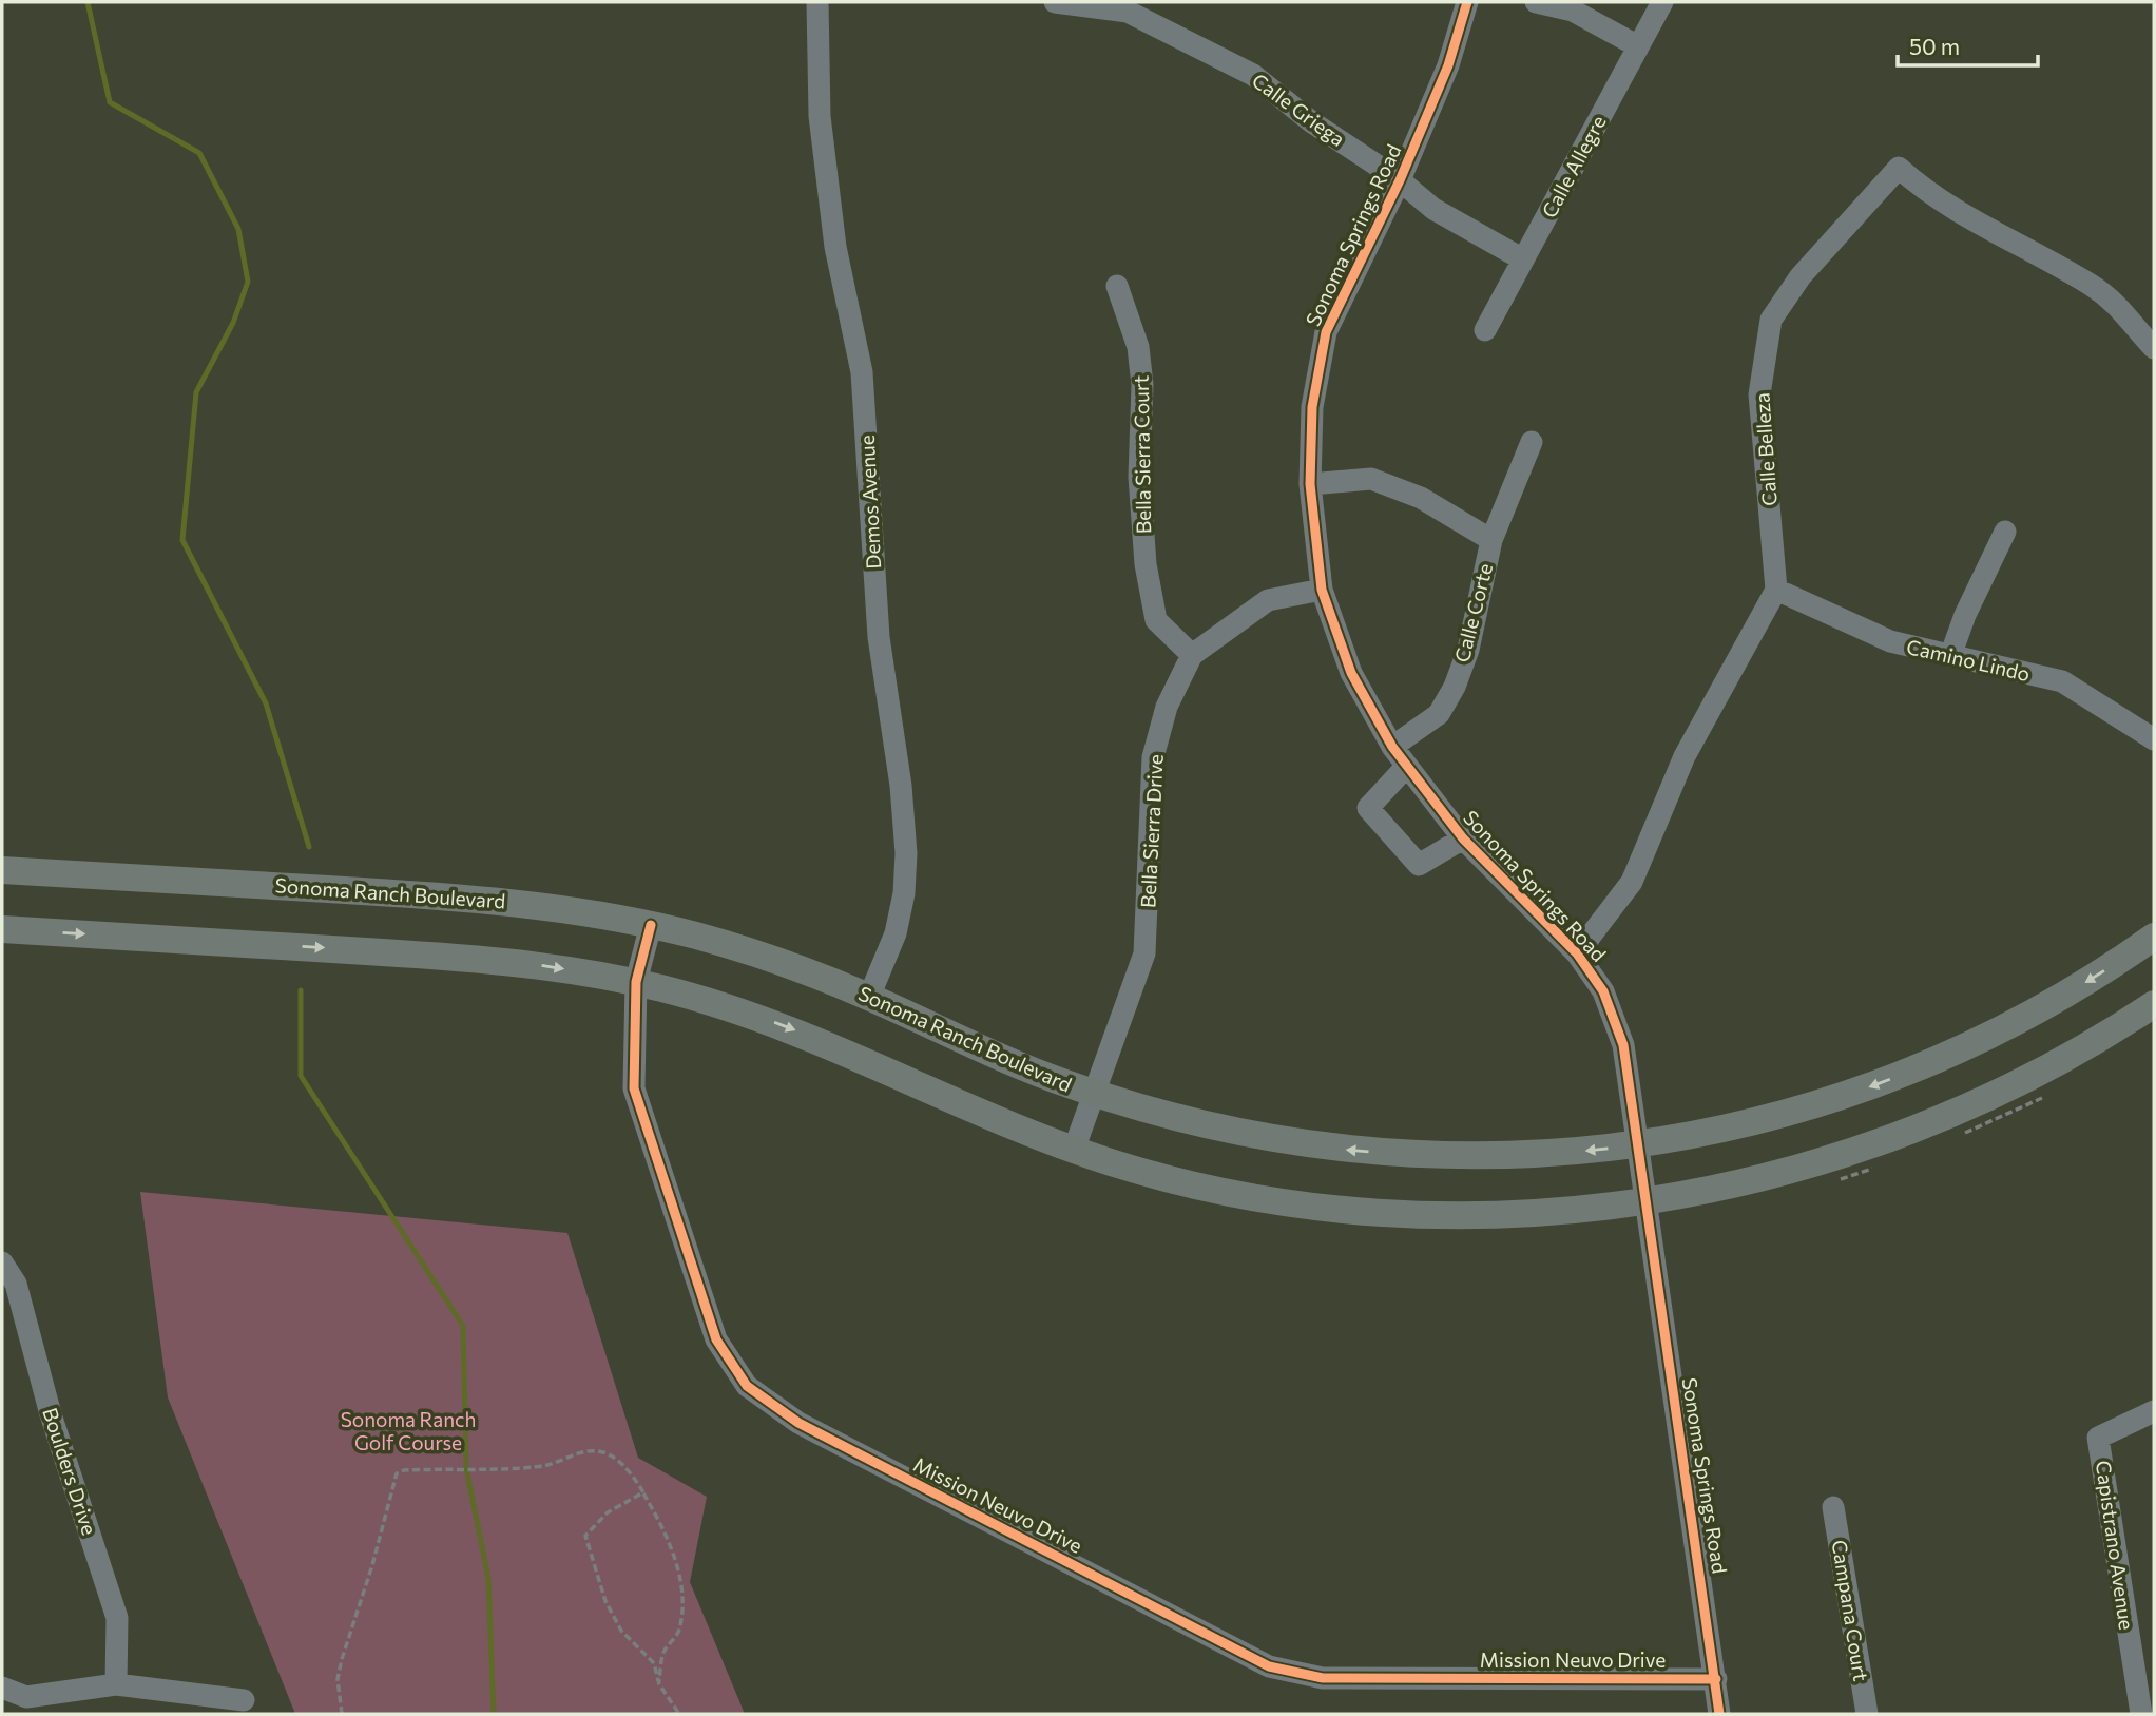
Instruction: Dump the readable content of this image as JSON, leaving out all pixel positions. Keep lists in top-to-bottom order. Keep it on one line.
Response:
{"streets":{"main road":["Sonoma Ranch Boulevard"],"street":["Calle Griega","Calle Allegre","Sonoma Springs Road","Calle Belleza","Bella Sierra Court","Demos Avenue","Calle Corte","Camino Lindo","Bella Sierra Drive","Boulders Drive","Mission Neuvo Drive","Capistrano Avenue","Campana Court"]},"crossings":[["Calle Griega","Calle Allegre"],["Calle Griega","Sonoma Springs Road"],["Sonoma Springs Road","Calle Corte"],["Sonoma Springs Road","Bella Sierra Drive"],["Sonoma Springs Road","Sonoma Ranch Boulevard"],["Sonoma Springs Road","Mission Neuvo Drive"],["Calle Belleza","Camino Lindo"],["Bella Sierra Court","Bella Sierra Drive"],["Demos Avenue","Sonoma Ranch Boulevard"],["Bella Sierra Drive","Sonoma Ranch Boulevard"],["Sonoma Ranch Boulevard","Mission Neuvo Drive"]],"parks":["Sonoma Ranch Golf Course"],"scale_bar":"50 m"}
